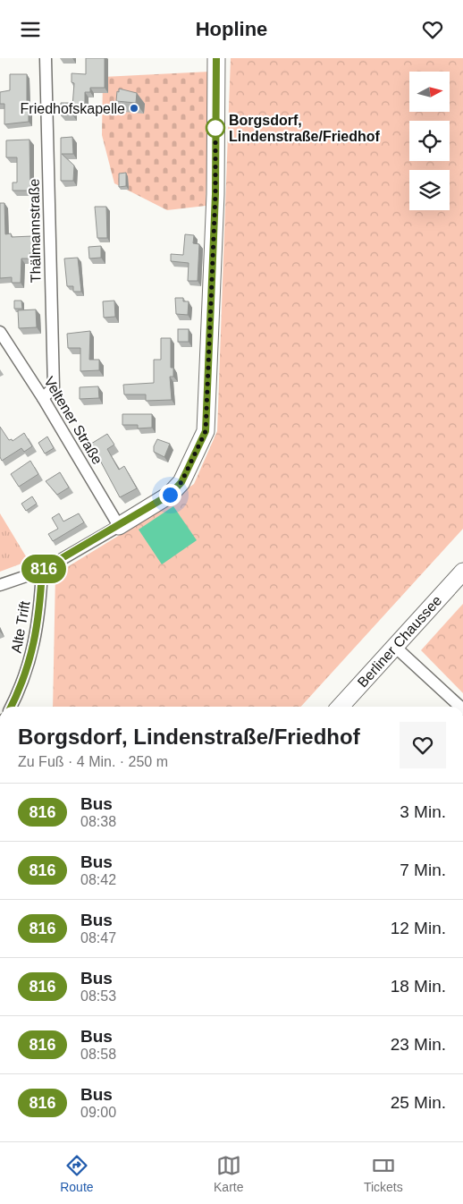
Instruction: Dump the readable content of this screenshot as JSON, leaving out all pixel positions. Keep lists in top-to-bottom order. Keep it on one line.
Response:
{"streets":{"street":["Thälmannstraße","Veltener Straße","Alte Trift","Berliner Chaussee"]},"crossings":[["Thälmannstraße","Veltener Straße"]],"places":["Friedhofskapelle","Borgsdorf, Lindenstraße/Friedhof"],"lines":["bus line 816"],"north":"right","page":{"header":"Hopline","on_map":"816","heading":["Borgsdorf, Lindenstraße/Friedhof","Zu Fuß · 4 Min. · 250 m"],"list":[{"mark":"816","name":"Bus","note":"08:38","value":"3 Min."},{"mark":"816","name":"Bus","note":"08:42","value":"7 Min."},{"mark":"816","name":"Bus","note":"08:47","value":"12 Min."},{"mark":"816","name":"Bus","note":"08:53","value":"18 Min."},{"mark":"816","name":"Bus","note":"08:58","value":"23 Min."},{"mark":"816","name":"Bus","note":"09:00","value":"25 Min."}],"tabs":["Route","Karte","Tickets"]}}
